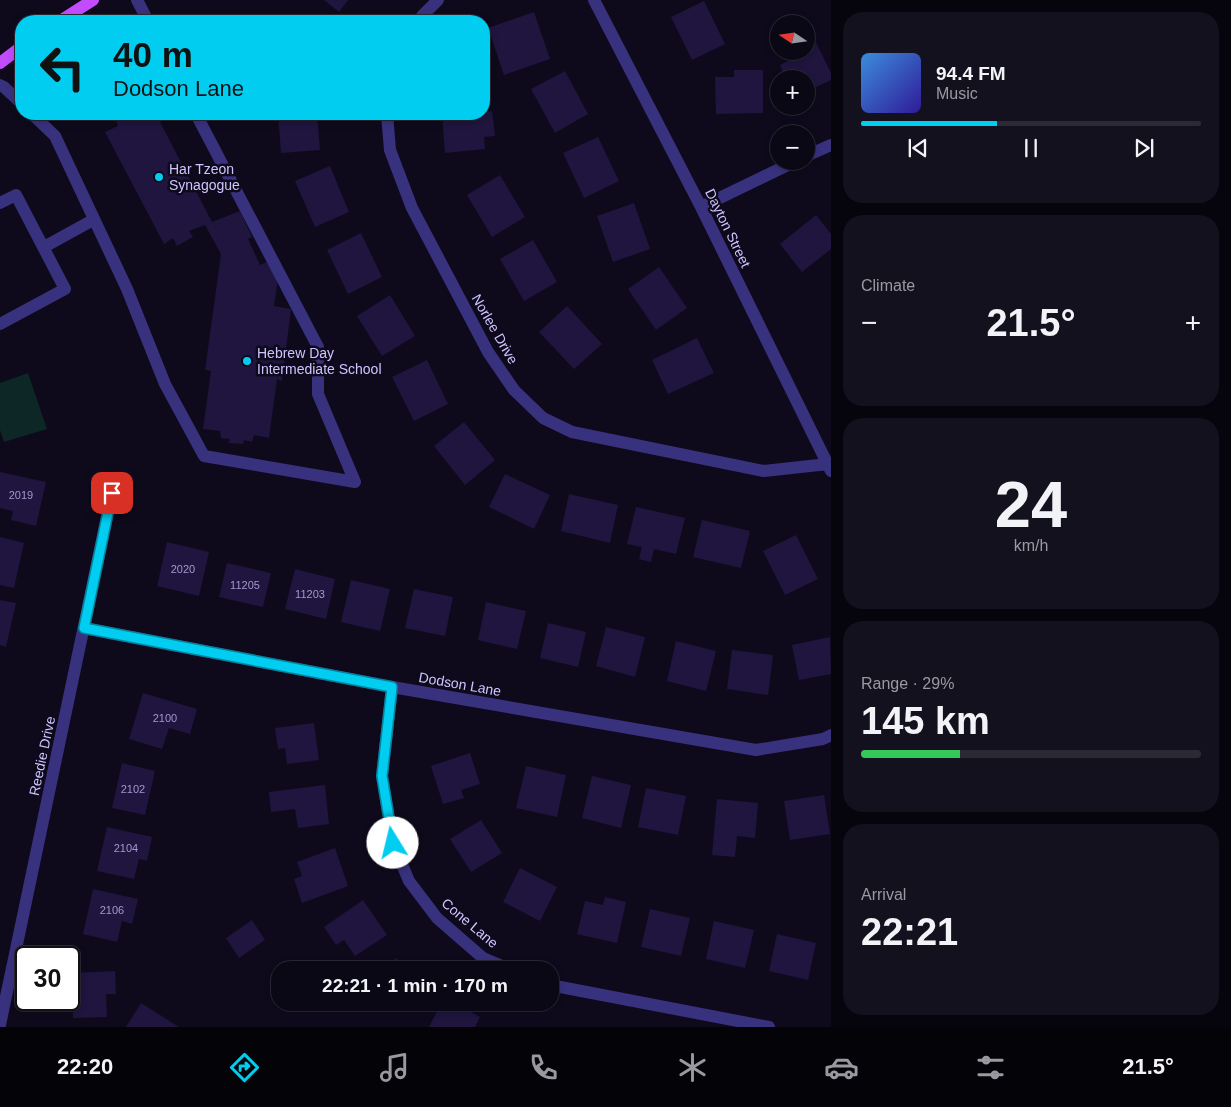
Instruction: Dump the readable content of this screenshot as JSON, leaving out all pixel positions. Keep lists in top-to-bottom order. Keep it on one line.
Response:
{"streets":{"street":["Dayton Street","Norlee Drive","Dodson Lane","Reedie Drive","Cone Lane"]},"crossings":[["Dayton Street","Norlee Drive"],["Dodson Lane","Reedie Drive"],["Dodson Lane","Cone Lane"]],"places":["Har Tzeon Synagogue","Hebrew Day Intermediate School"],"house_numbers":["2019","2020","11205","11203","2100","2102","2104","2106"],"north":"left","page":{"map_buttons":["+","−"],"turn":["40 m","Dodson Lane"],"song":["94.4 FM","Music"],"tile":["Climate",["24","km/h"],["Range · 29%","145 km"],["Arrival","22:21"]],"heat":["−","21.5°","+"],"limit":"30","trip":"22:21 · 1 min · 170 m","tabs":["22:20","21.5°"]}}
